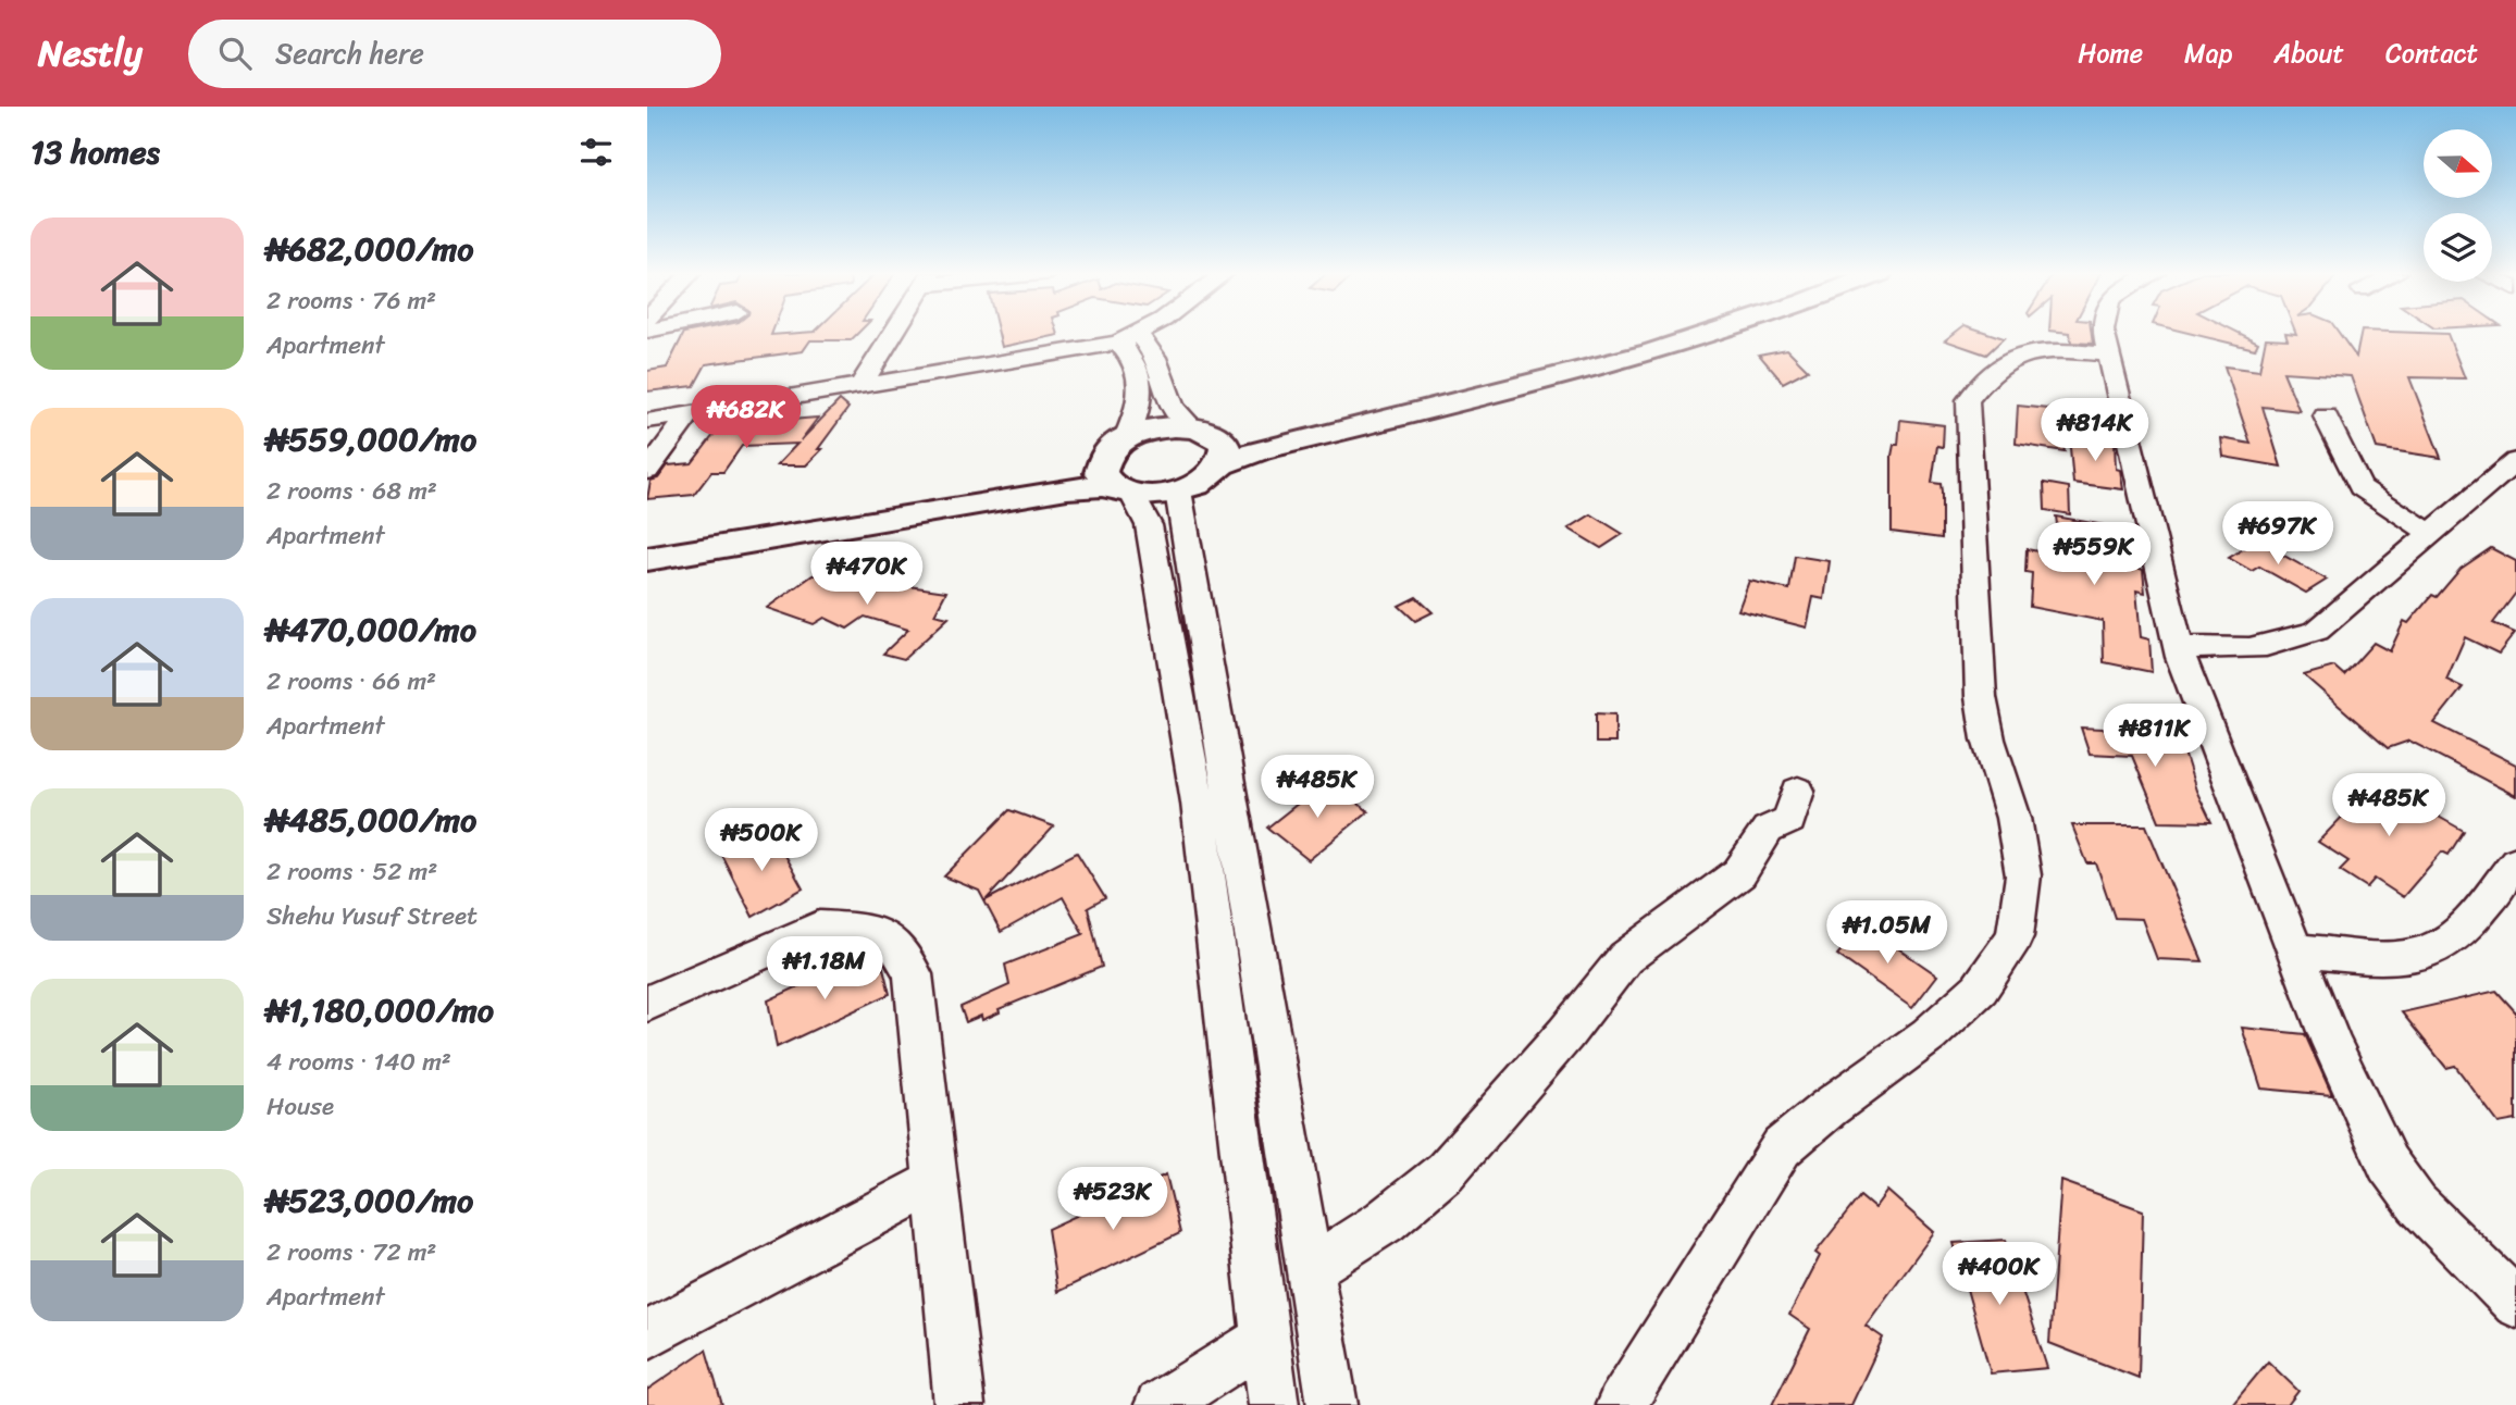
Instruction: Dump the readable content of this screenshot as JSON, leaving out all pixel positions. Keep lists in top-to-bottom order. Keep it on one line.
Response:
{"north":"right","page":{"header":"Nestly","search":"Search here","nav":["Home","Map","About","Contact"],"heading":"13 homes","list":[{"name":"₦682,000/mo","note":"2 rooms · 76 m² · Apartment"},{"name":"₦559,000/mo","note":"2 rooms · 68 m² · Apartment"},{"name":"₦470,000/mo","note":"2 rooms · 66 m² · Apartment"},{"name":"₦485,000/mo","note":"2 rooms · 52 m² · Shehu Yusuf Street"},{"name":"₦1,180,000/mo","note":"4 rooms · 140 m² · House"},{"name":"₦523,000/mo","note":"2 rooms · 72 m² · Apartment"}],"price":["₦682K","₦814K","₦697K","₦559K","₦470K","₦811K","₦485K","₦485K","₦500K","₦1.05M","₦1.18M","₦523K","₦400K"]}}
